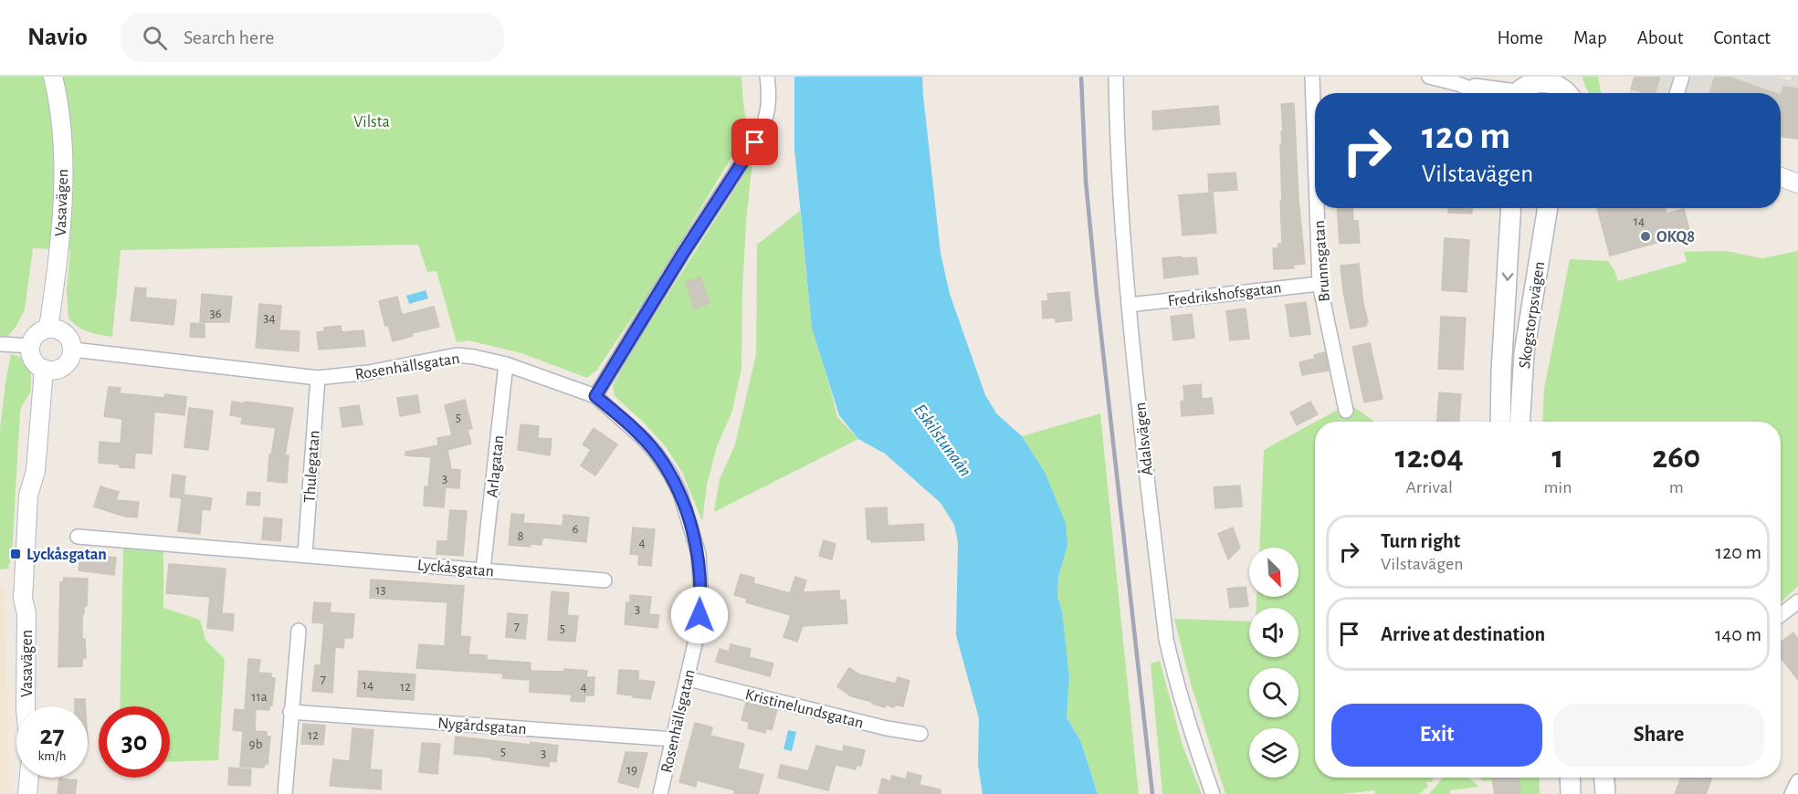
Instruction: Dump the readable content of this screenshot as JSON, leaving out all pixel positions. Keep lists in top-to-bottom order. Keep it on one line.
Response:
{"streets":{"main road":["Skogstorpsvägen"],"street":["Vasavägen","Brunnsgatan","Fredrikshofsgatan","Rosenhällsgatan","Ådalsvägen","Thulegatan","Arlagatan","Lyckåsgatan","Kristinelundsgatan","Nygårdsgatan"]},"crossings":[["Vasavägen","Rosenhällsgatan"],["Brunnsgatan","Fredrikshofsgatan"],["Fredrikshofsgatan","Ådalsvägen"],["Rosenhällsgatan","Thulegatan"],["Rosenhällsgatan","Arlagatan"],["Rosenhällsgatan","Kristinelundsgatan"],["Rosenhällsgatan","Nygårdsgatan"],["Thulegatan","Lyckåsgatan"],["Arlagatan","Lyckåsgatan"]],"water":["Eskilstunaån"],"parks":["Vilsta"],"places":{"other":["OKQ8"],"transit":["Lyckåsgatan"]},"house_numbers":["14","36","34","5","3","6","8","4","13","3","7","5","7","14","12","4","11a","12","9b","5","3","19"],"north":"bottom right","page":{"header":"Navio","search":"Search here","nav":["Home","Map","About","Contact"],"turn":["120 m","Vilstavägen"],"eta":["12:04","Arrival","1","min","260","m"],"list":[{"name":"Turn right","note":"Vilstavägen","value":"120 m"},{"name":"Arrive at destination","value":"140 m"}],"buttons":["Exit","Share"],"speed":"27 km/h","limit":"30"}}
